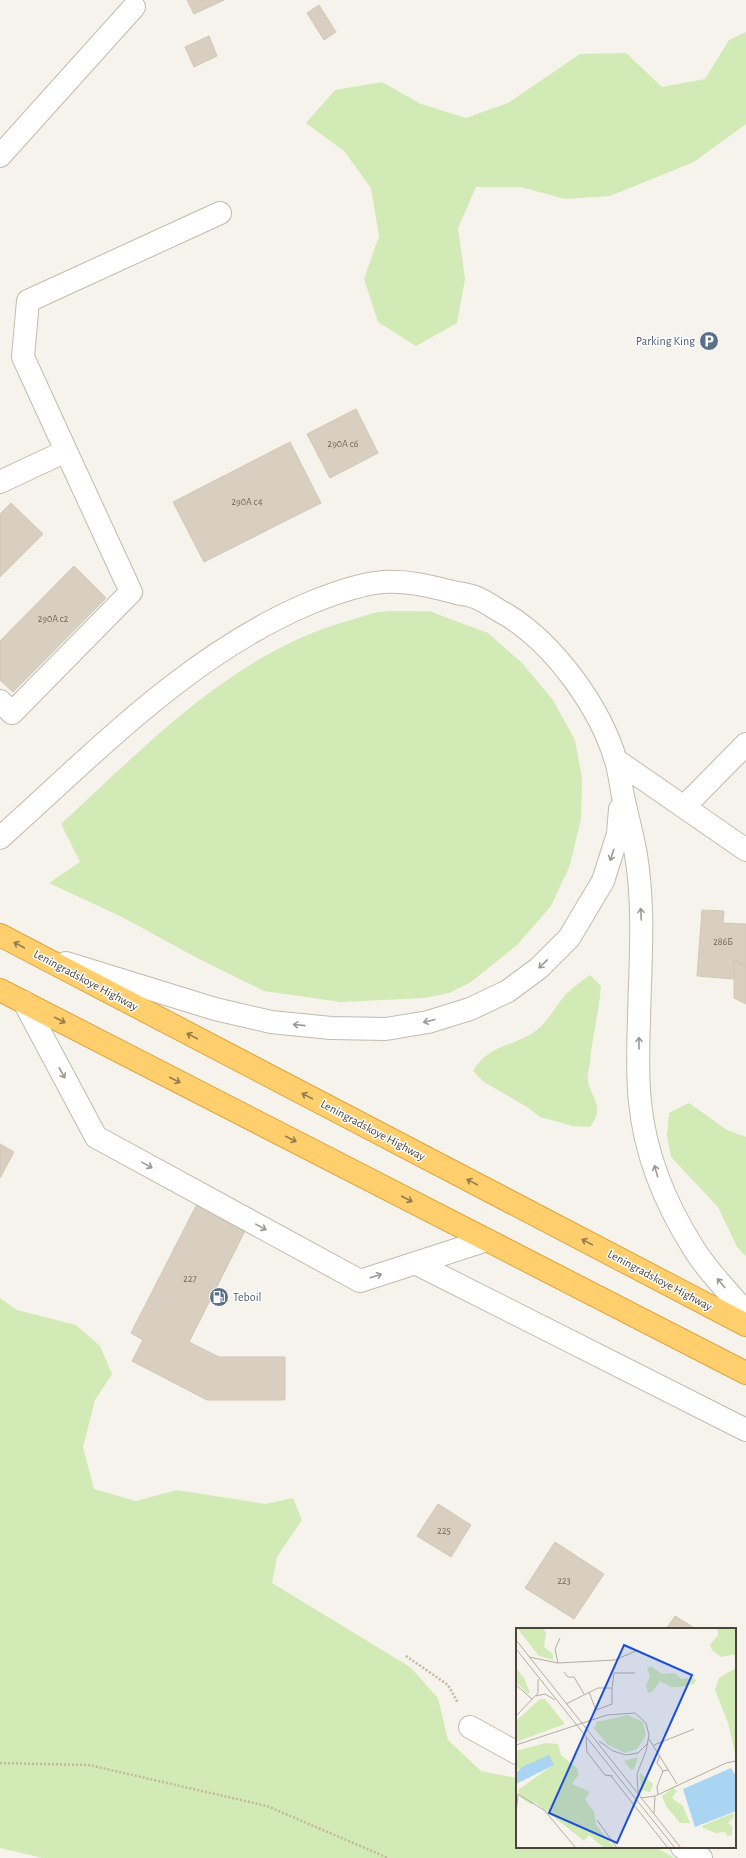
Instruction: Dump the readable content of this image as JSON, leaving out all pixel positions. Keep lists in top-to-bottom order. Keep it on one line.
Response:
{"streets":{"highway":["Leningradskoye Highway"]},"places":{"parking":["Parking King"],"fuel station":["Teboil"]},"house_numbers":["290А с6","290А с4","290А с2","286Б","227","225","223"]}
